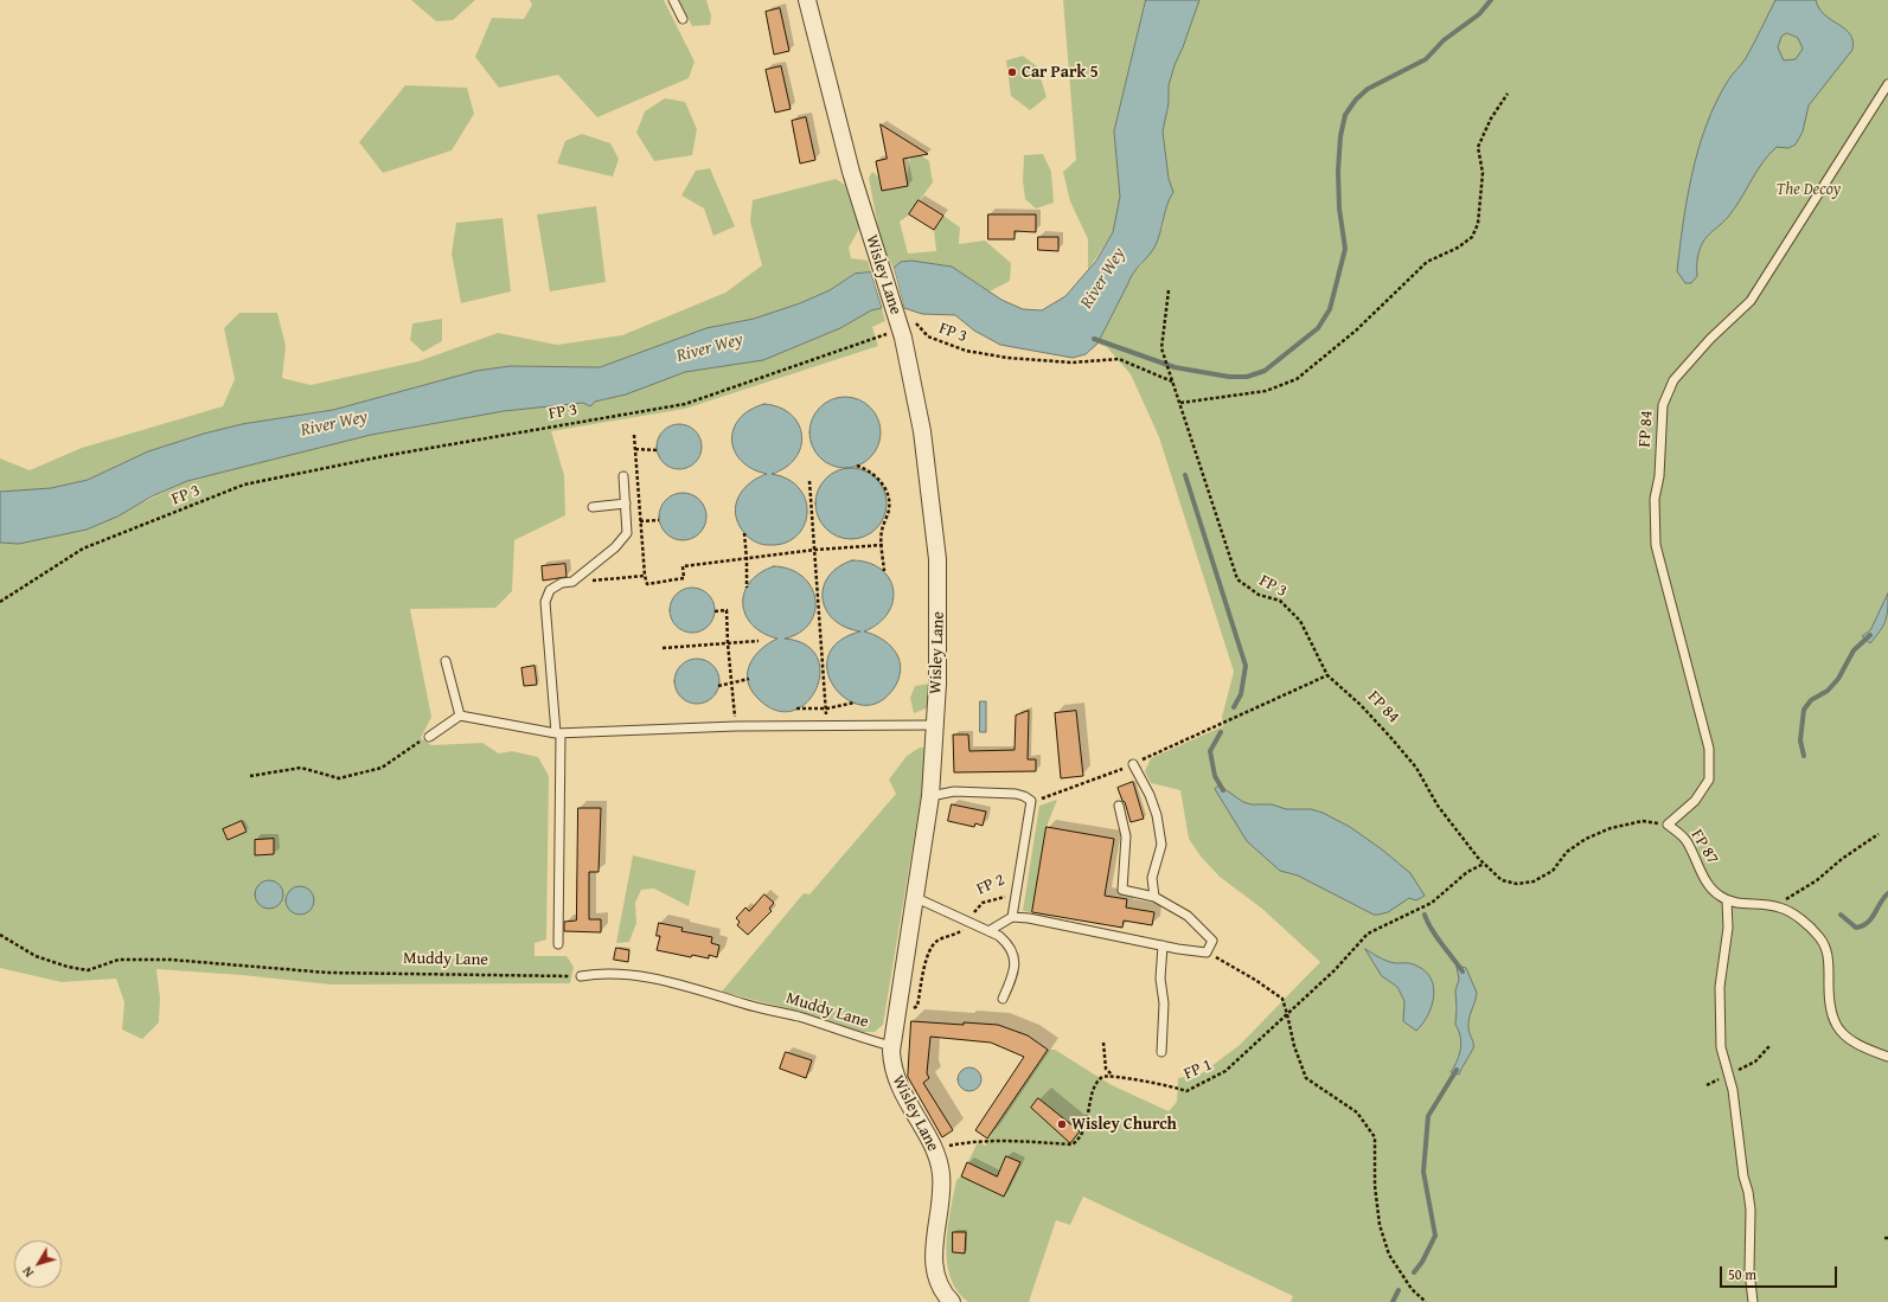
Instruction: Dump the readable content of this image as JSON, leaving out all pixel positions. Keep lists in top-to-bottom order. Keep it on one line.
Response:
{"streets":{"street":["Wisley Lane"],"lane":["FP 84","FP 87","FP 2","Muddy Lane"],"path":["FP 3","FP 1"]},"crossings":[["Wisley Lane","FP 3"],["Wisley Lane","FP 2"],["Wisley Lane","Muddy Lane"],["FP 3","FP 84"],["FP 84","FP 87"],["FP 84","FP 1"],["FP 87","FP 1"]],"water":["River Wey"],"parks":["The Decoy"],"places":["Car Park 5","Wisley Church"],"scale_bar":"50 m","north":"bottom left"}
